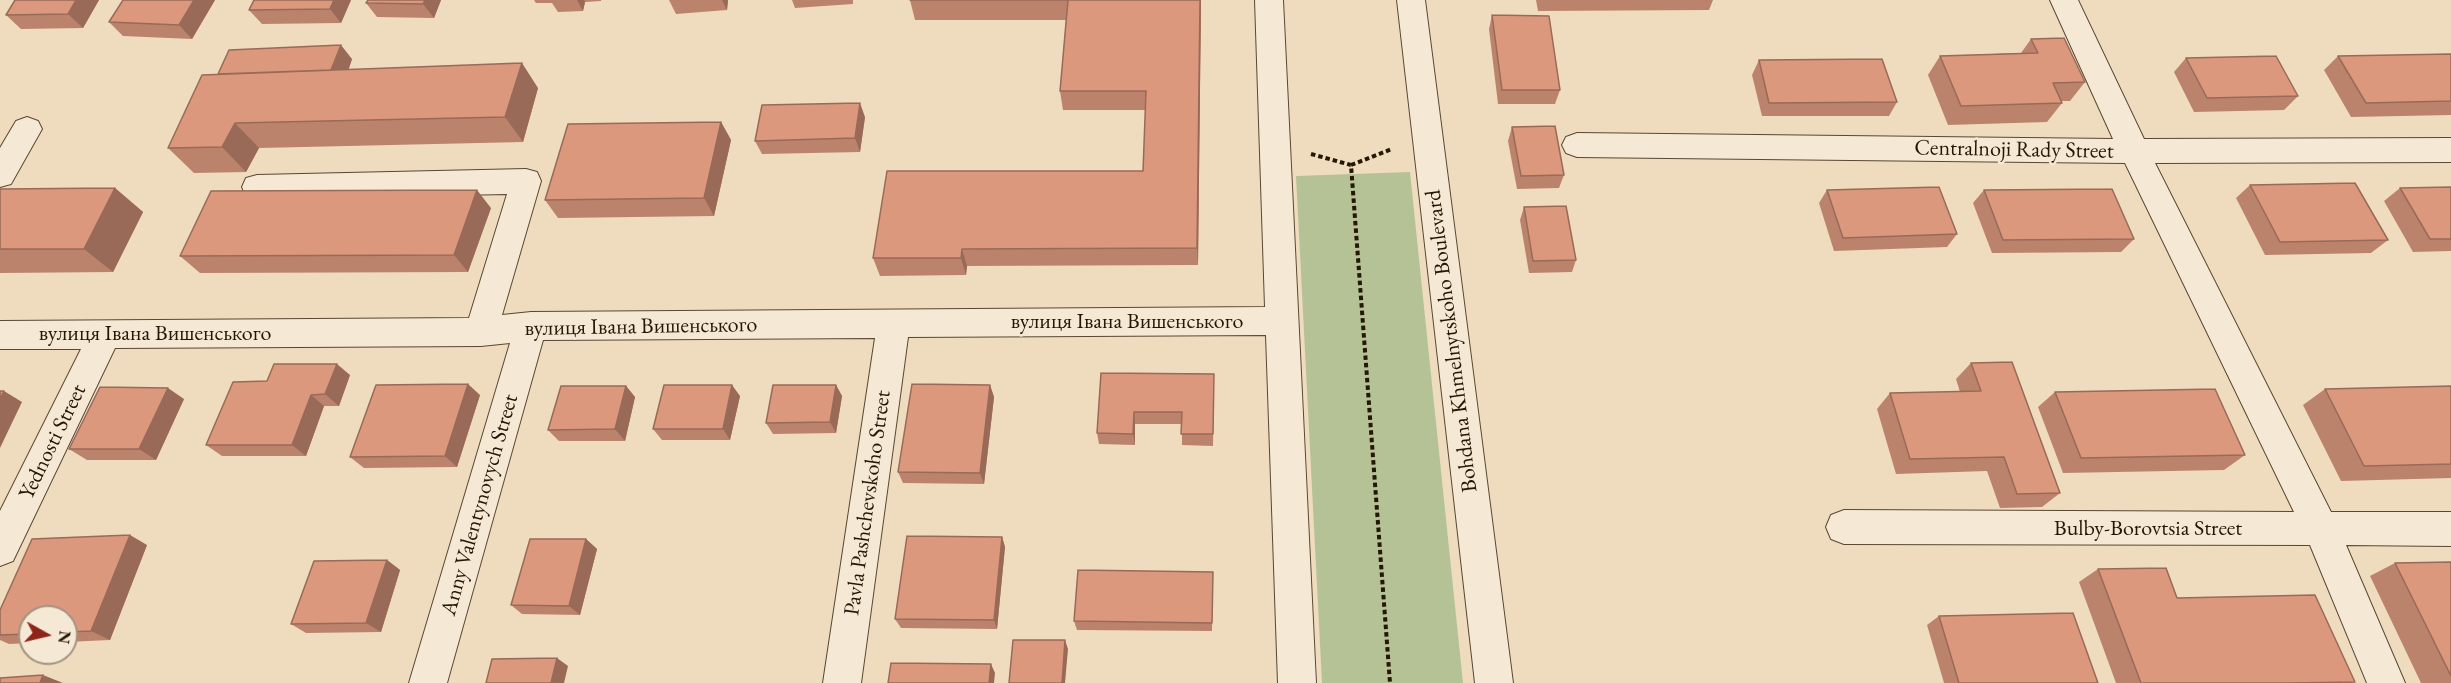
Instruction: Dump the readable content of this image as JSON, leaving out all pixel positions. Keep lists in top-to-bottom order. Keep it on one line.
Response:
{"streets":{"street":["Centralnoji Rady Street","вулиця Івана Вишенського","Bohdana Khmelnytskoho Boulevard","Yednosti Street","Pavla Pashchevskoho Street","Anny Valentynovych Street","Bulby-Borovtsia Street"]},"crossings":[["вулиця Івана Вишенського","Yednosti Street"],["вулиця Івана Вишенського","Pavla Pashchevskoho Street"],["вулиця Івана Вишенського","Anny Valentynovych Street"]],"north":"right"}
